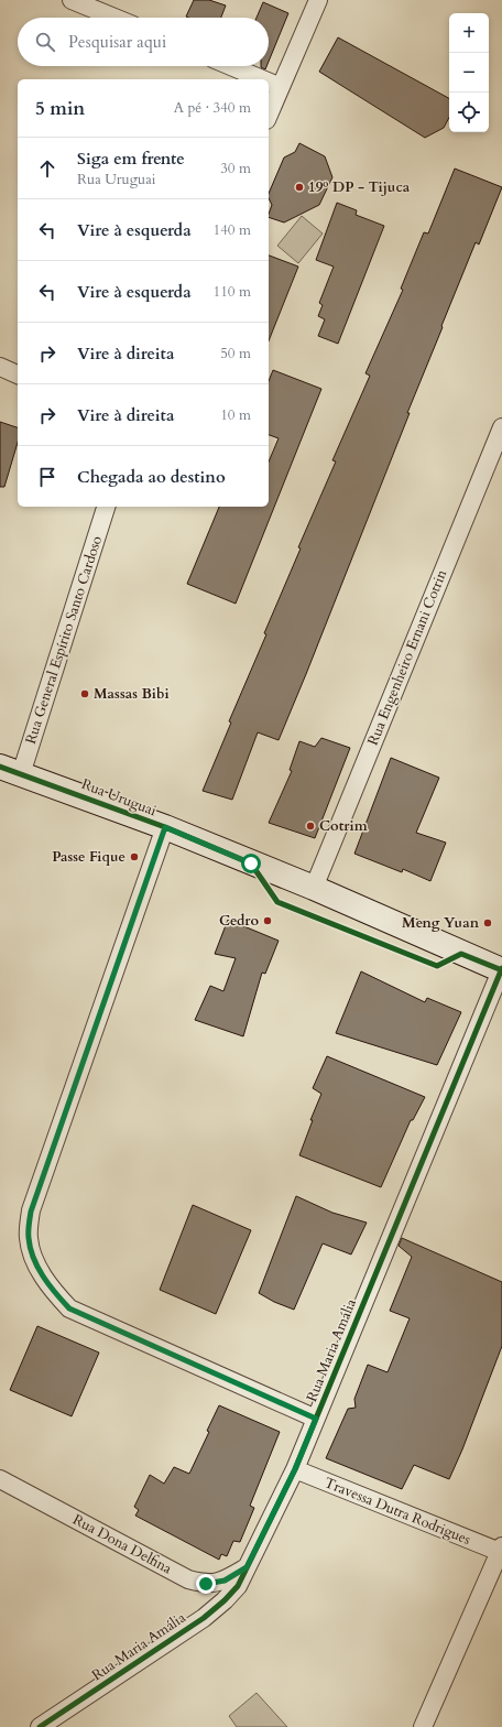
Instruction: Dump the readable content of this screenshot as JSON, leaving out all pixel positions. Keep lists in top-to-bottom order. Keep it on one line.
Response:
{"streets":{"main road":["Rua Uruguai"],"street":["Rua General Espírito Santo Cardoso","Rua Engenheiro Ernani Cotrin","Rua Maria Amália","Travessa Dutra Rodrigues","Rua Dona Delfina"]},"crossings":[["Rua General Espírito Santo Cardoso","Rua Uruguai"],["Rua Engenheiro Ernani Cotrin","Rua Uruguai"],["Rua Uruguai","Rua Maria Amália"],["Rua Maria Amália","Travessa Dutra Rodrigues"],["Rua Maria Amália","Rua Dona Delfina"]],"places":["19º DP - Tijuca","Massas Bibi","Cotrim","Passe Fique","Cedro","Meng Yuan"],"page":{"map_buttons":["+","−"],"search":"Pesquisar aqui","heading":["5 min","A pé · 340 m"],"list":[["Siga em frente","Rua Uruguai","30 m"],["Vire à esquerda","140 m"],["Vire à esquerda","110 m"],["Vire à direita","50 m"],["Vire à direita","10 m"],"Chegada ao destino"]}}
